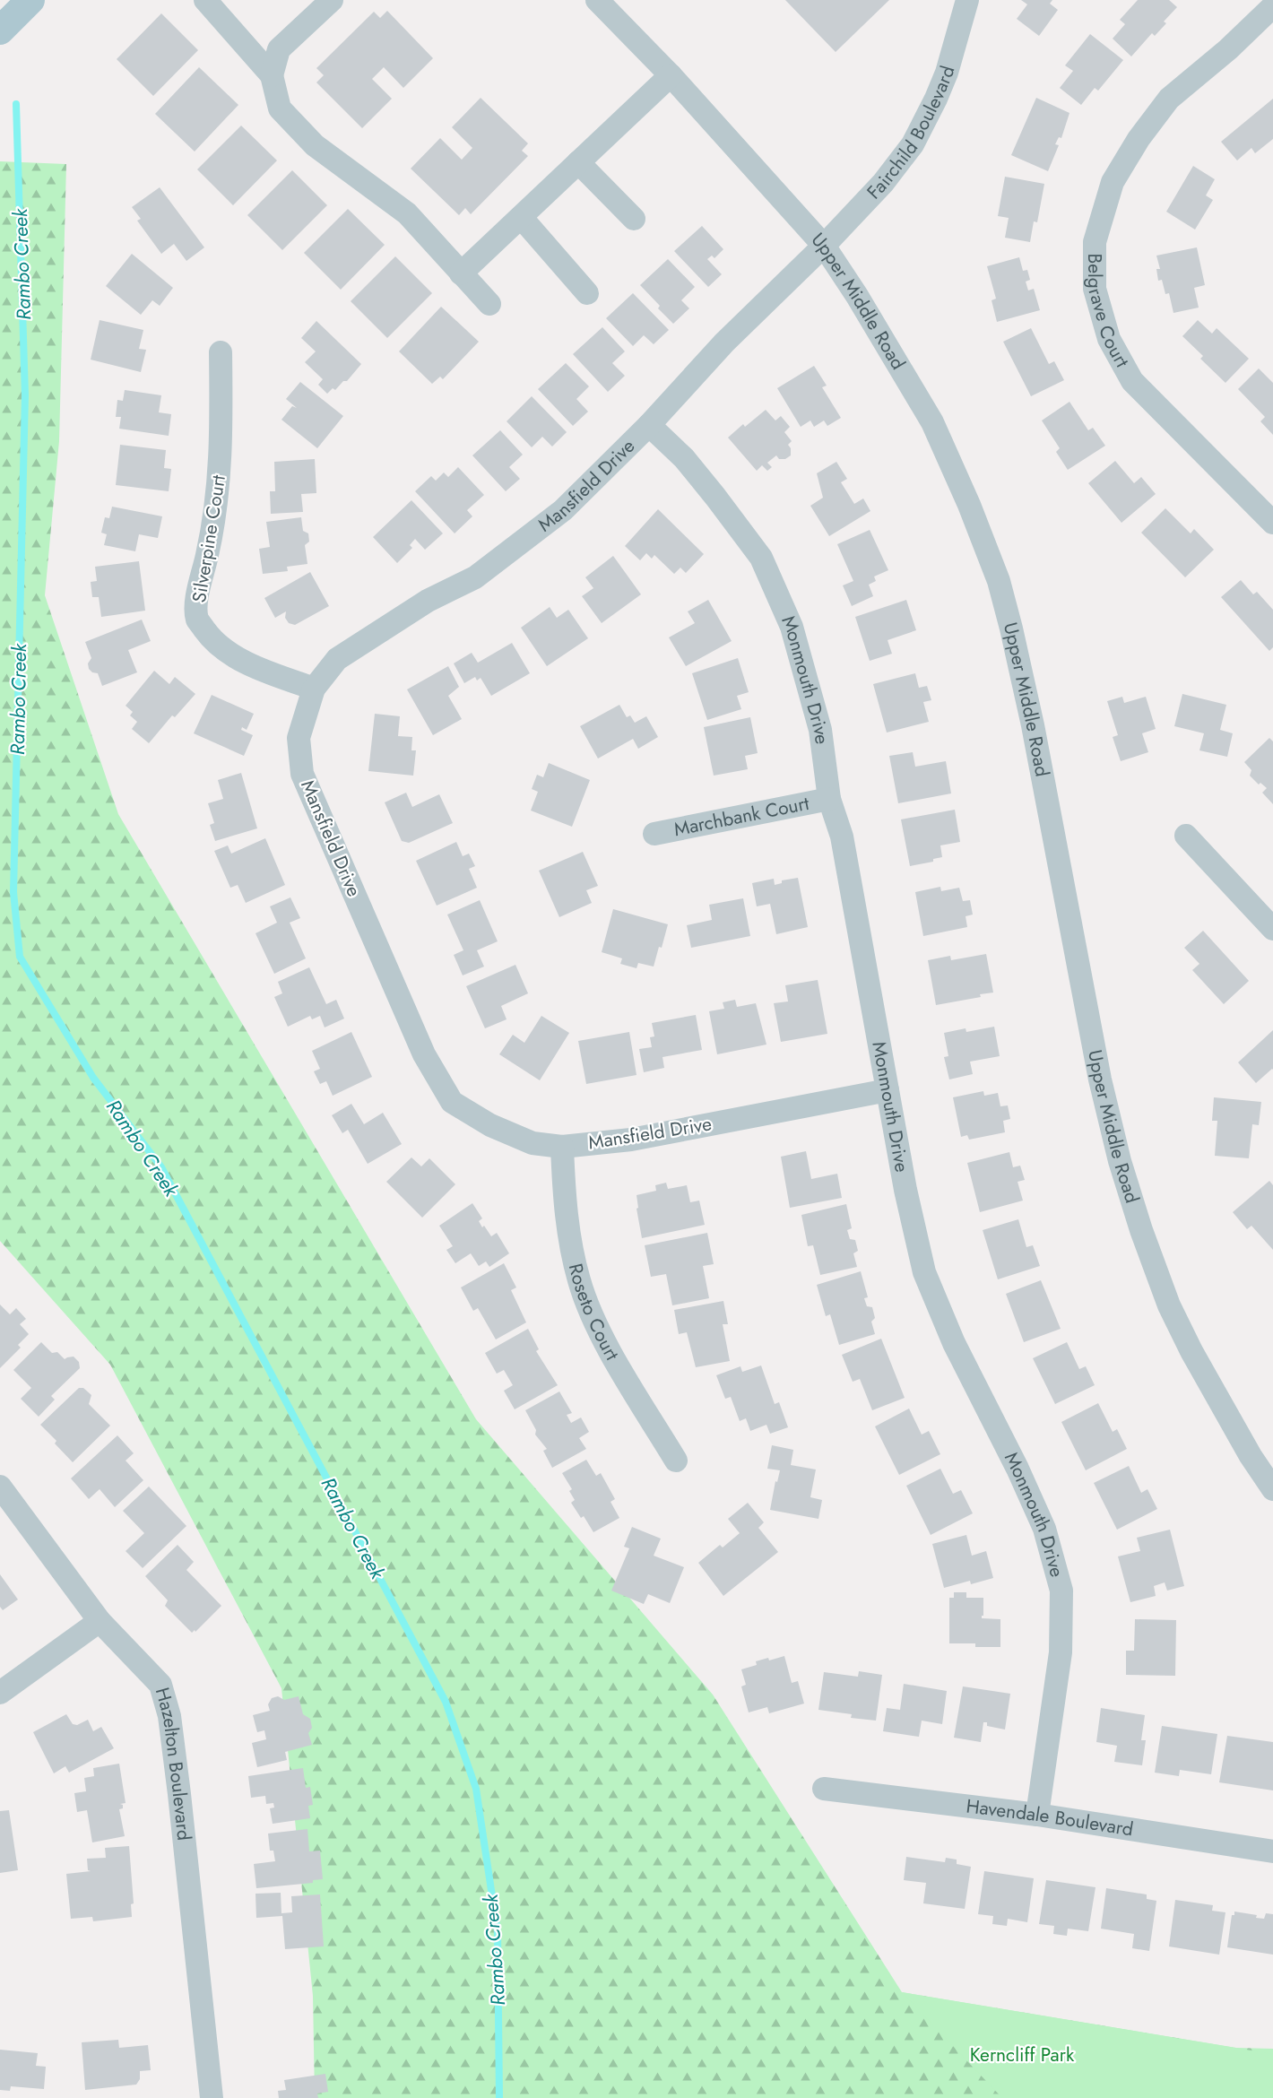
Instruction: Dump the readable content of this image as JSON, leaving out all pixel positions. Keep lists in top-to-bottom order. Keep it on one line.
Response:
{"streets":{"street":["Fairchild Boulevard","Upper Middle Road","Belgrave Court","Mansfield Drive","Silverpine Court","Monmouth Drive","Marchbank Court","Roseto Court","Hazelton Boulevard","Havendale Boulevard"]},"crossings":[["Fairchild Boulevard","Upper Middle Road"],["Fairchild Boulevard","Mansfield Drive"],["Upper Middle Road","Mansfield Drive"],["Mansfield Drive","Silverpine Court"],["Mansfield Drive","Monmouth Drive"],["Mansfield Drive","Roseto Court"],["Monmouth Drive","Marchbank Court"],["Monmouth Drive","Havendale Boulevard"]],"water":["Rambo Creek"],"parks":["Kerncliff Park"]}
